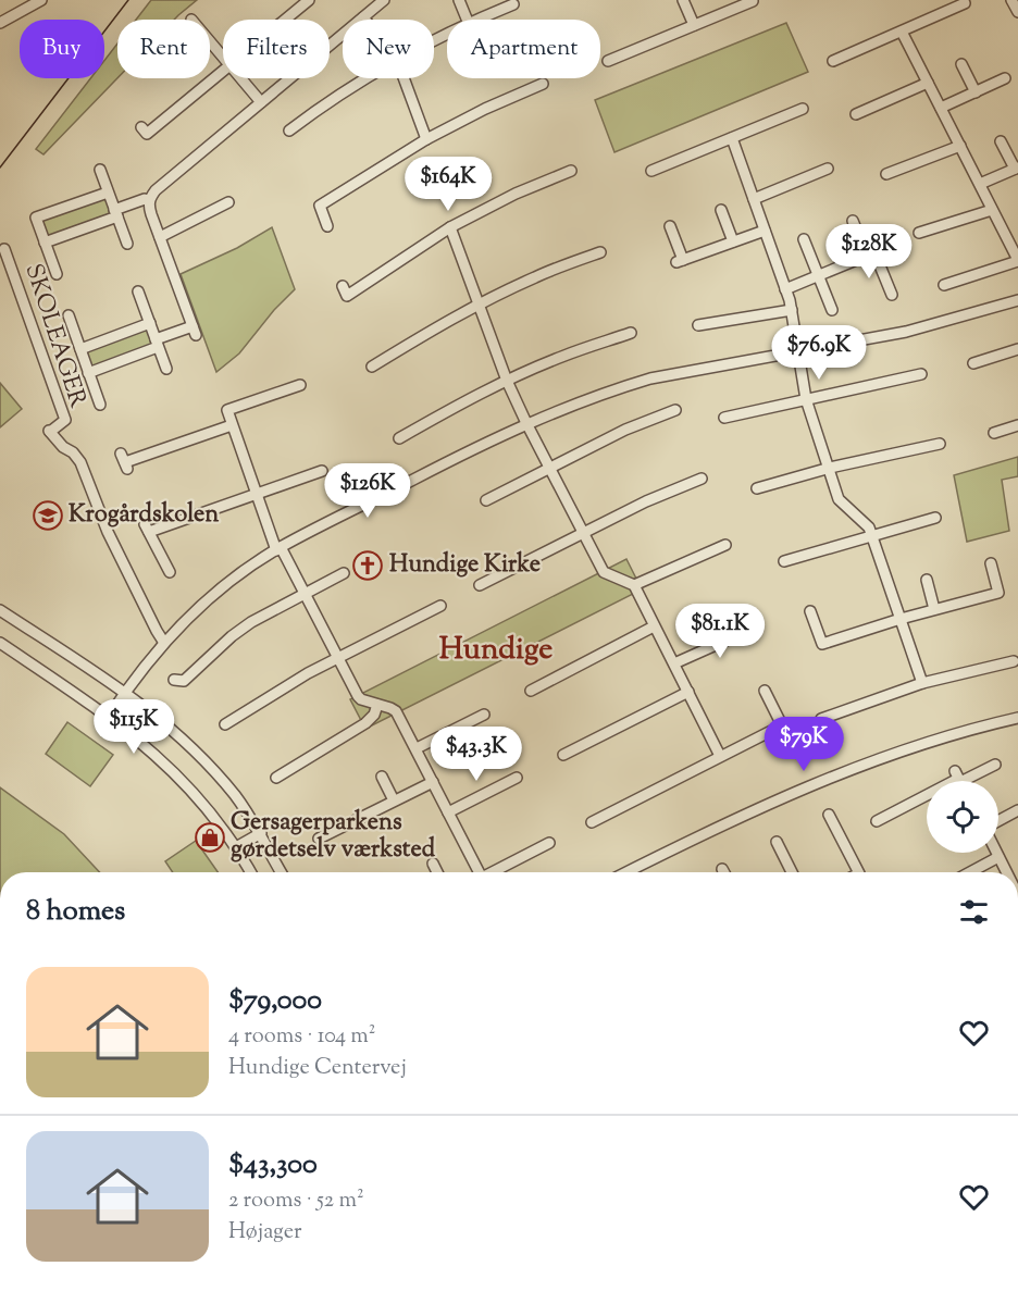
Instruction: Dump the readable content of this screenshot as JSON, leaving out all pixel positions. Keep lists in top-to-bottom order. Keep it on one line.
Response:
{"streets":{"street":["SKOLEAGER"]},"districts":["Hundige"],"places":{"school or university":["Krogårdskolen"],"church":["Hundige Kirke"],"shop":["Gersagerparkens gørdetselv værksted"]},"page":{"chip":["Buy","Rent","Filters","New","Apartment"],"price":["$164K","$128K","$76.9K","$126K","$81.1K","$115K","$79K","$43.3K"],"heading":"8 homes","list":[{"name":"$79,000","note":"4 rooms · 104 m² · Hundige Centervej"},{"name":"$43,300","note":"2 rooms · 52 m² · Højager"}]}}
